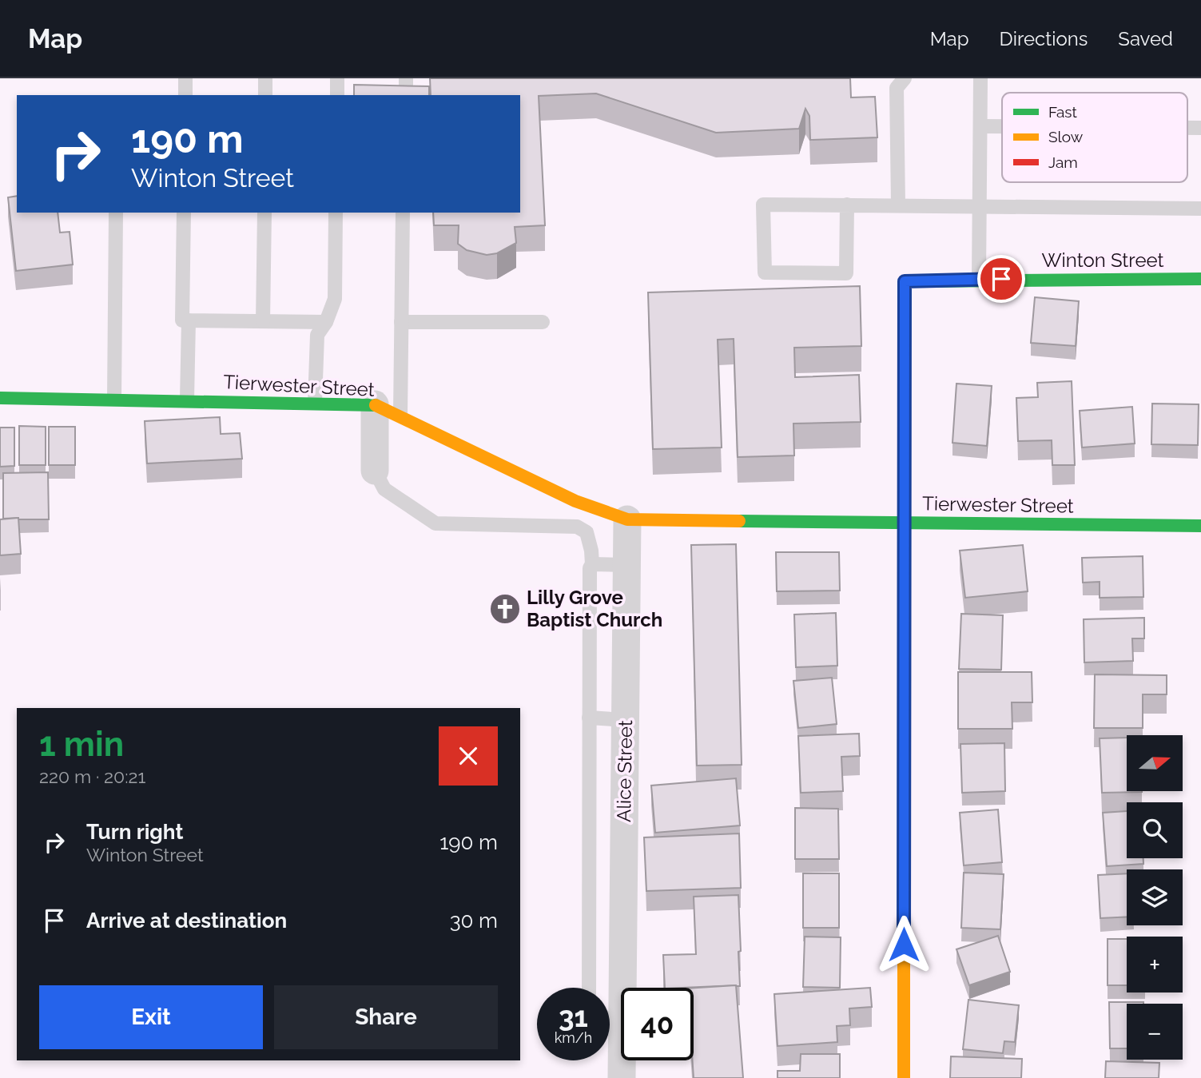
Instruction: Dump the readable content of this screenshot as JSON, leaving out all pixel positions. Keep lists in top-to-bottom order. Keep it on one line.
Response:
{"streets":{"street":["Winton Street","Tierwester Street","Alice Street"]},"crossings":[["Winton Street","Tierwester Street"],["Tierwester Street","Alice Street"]],"places":{"church":["Lilly Grove Baptist Church"]},"legend":["Fast","Slow","Jam"],"north":"right","page":{"header":"Map","nav":["Map","Directions","Saved"],"turn":["190 m","Winton Street"],"heading":["1 min","220 m · 20:21"],"map_buttons":["+","−"],"list":[{"name":"Turn right","note":"Winton Street","value":"190 m"},{"name":"Arrive at destination","value":"30 m"}],"buttons":["Exit","Share"],"speed":"31 km/h","limit":"40"}}
